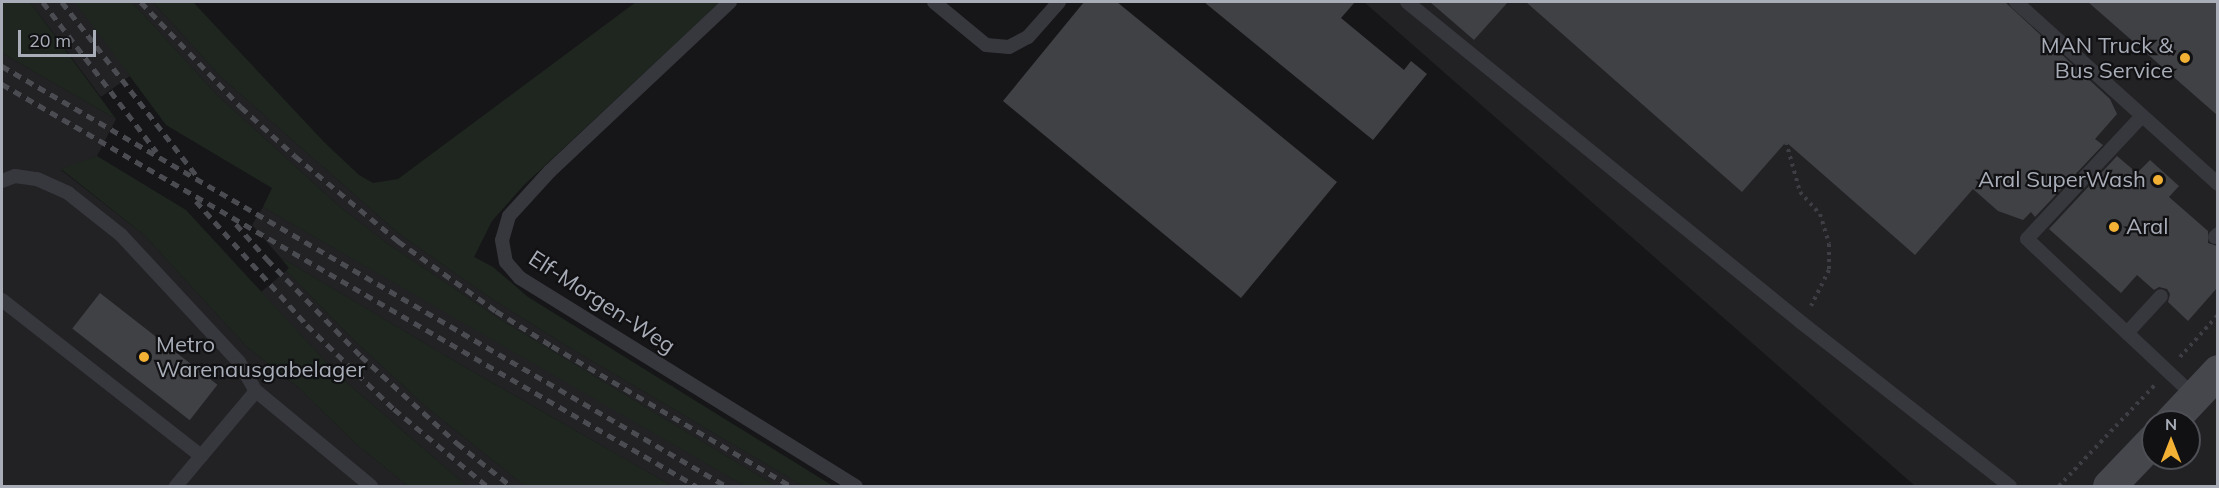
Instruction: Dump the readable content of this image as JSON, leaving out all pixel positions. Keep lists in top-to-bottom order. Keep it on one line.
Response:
{"streets":{"lane":["Elf-Morgen-Weg"]},"places":["MAN Truck & Bus Service","Aral SuperWash","Aral","Metro Warenausgabelager"],"scale_bar":"20 m","north":"top"}
